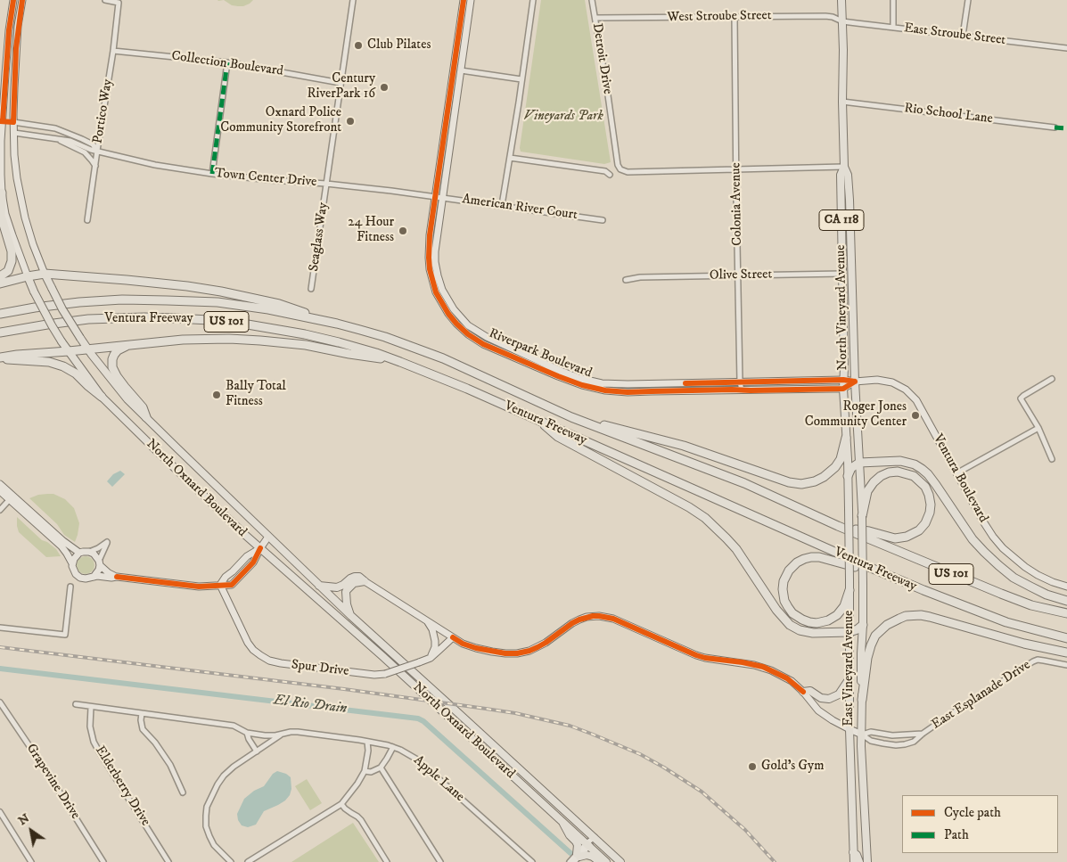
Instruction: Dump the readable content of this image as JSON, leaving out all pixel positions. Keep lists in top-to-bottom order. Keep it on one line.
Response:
{"streets":{"highway":["Ventura Freeway","US 101"],"main road":["CA 118","North Vineyard Avenue","North Oxnard Boulevard","East Vineyard Avenue"],"street":["West Stroube Street","East Stroube Street","Detroit Drive","Collection Boulevard","Portico Way","Rio School Lane","Town Center Drive","Colonia Avenue","American River Court","Seaglass Way","Olive Street","Riverpark Boulevard","Ventura Boulevard","Spur Drive","East Esplanade Drive","Apple Lane","Grapevine Drive","Elderberry Drive"]},"crossings":[["West Stroube Street","East Stroube Street"],["West Stroube Street","Detroit Drive"],["West Stroube Street","Colonia Avenue"],["West Stroube Street","North Vineyard Avenue"],["East Stroube Street","North Vineyard Avenue"],["Detroit Drive","Colonia Avenue"],["Collection Boulevard","Portico Way"],["Collection Boulevard","Seaglass Way"],["Portico Way","Town Center Drive"],["Rio School Lane","North Vineyard Avenue"],["Town Center Drive","American River Court"],["Town Center Drive","Seaglass Way"],["Town Center Drive","Riverpark Boulevard"],["Town Center Drive","North Oxnard Boulevard"],["Colonia Avenue","Olive Street"],["Colonia Avenue","Riverpark Boulevard"],["American River Court","Riverpark Boulevard"],["Olive Street","North Vineyard Avenue"],["North Vineyard Avenue","Riverpark Boulevard"],["North Vineyard Avenue","Ventura Boulevard"],["North Vineyard Avenue","East Vineyard Avenue"],["Riverpark Boulevard","Ventura Boulevard"],["East Vineyard Avenue","East Esplanade Drive"],["Apple Lane","Elderberry Drive"]],"water":["El Rio Drain"],"parks":["Vineyards Park"],"places":["Club Pilates","Century RiverPark 16","Oxnard Police Community Storefront","24 Hour Fitness","Bally Total Fitness","Roger Jones Community Center","Gold's Gym"],"legend":["Cycle path","Path"],"north":"top left"}
